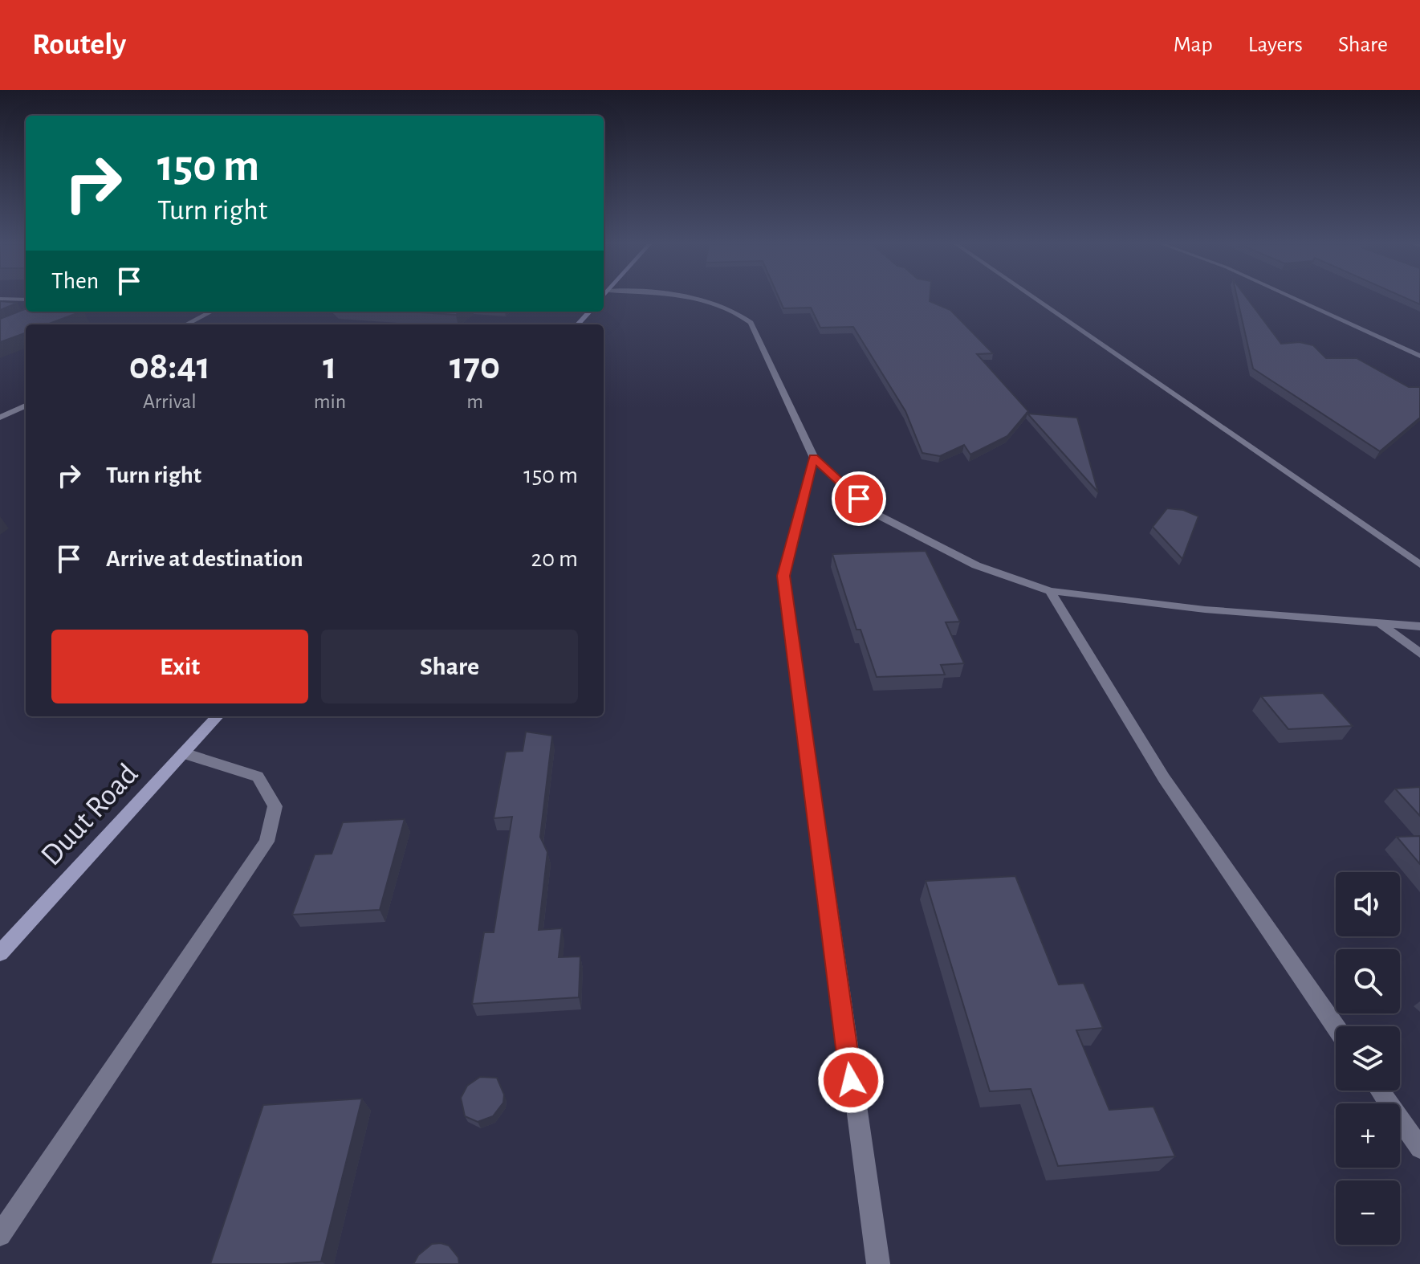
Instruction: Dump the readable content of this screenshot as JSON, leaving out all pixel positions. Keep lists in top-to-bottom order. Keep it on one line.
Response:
{"streets":{"main road":["Duut Road"]},"page":{"header":"Routely","nav":["Map","Layers","Share"],"turn":["150 m","Turn right"],"then":"Then","eta":["08:41","Arrival","1","min","170","m"],"list":[{"name":"Turn right","value":"150 m"},{"name":"Arrive at destination","value":"20 m"}],"buttons":["Exit","Share"],"map_buttons":["+","−"]}}
